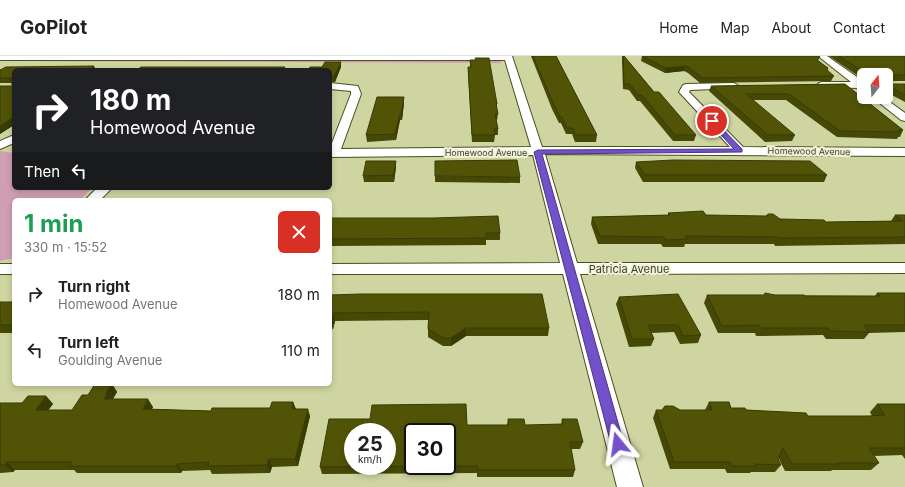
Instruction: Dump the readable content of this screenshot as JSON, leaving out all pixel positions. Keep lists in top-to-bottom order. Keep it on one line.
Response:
{"streets":{"street":["Homewood Avenue","Patricia Avenue"]},"north":"top","page":{"header":"GoPilot","nav":["Home","Map","About","Contact"],"turn":["180 m","Homewood Avenue"],"then":"Then","heading":["1 min","330 m · 15:52"],"list":[{"name":"Turn right","note":"Homewood Avenue","value":"180 m"},{"name":"Turn left","note":"Goulding Avenue","value":"110 m"}],"speed":"25 km/h","limit":"30"}}
